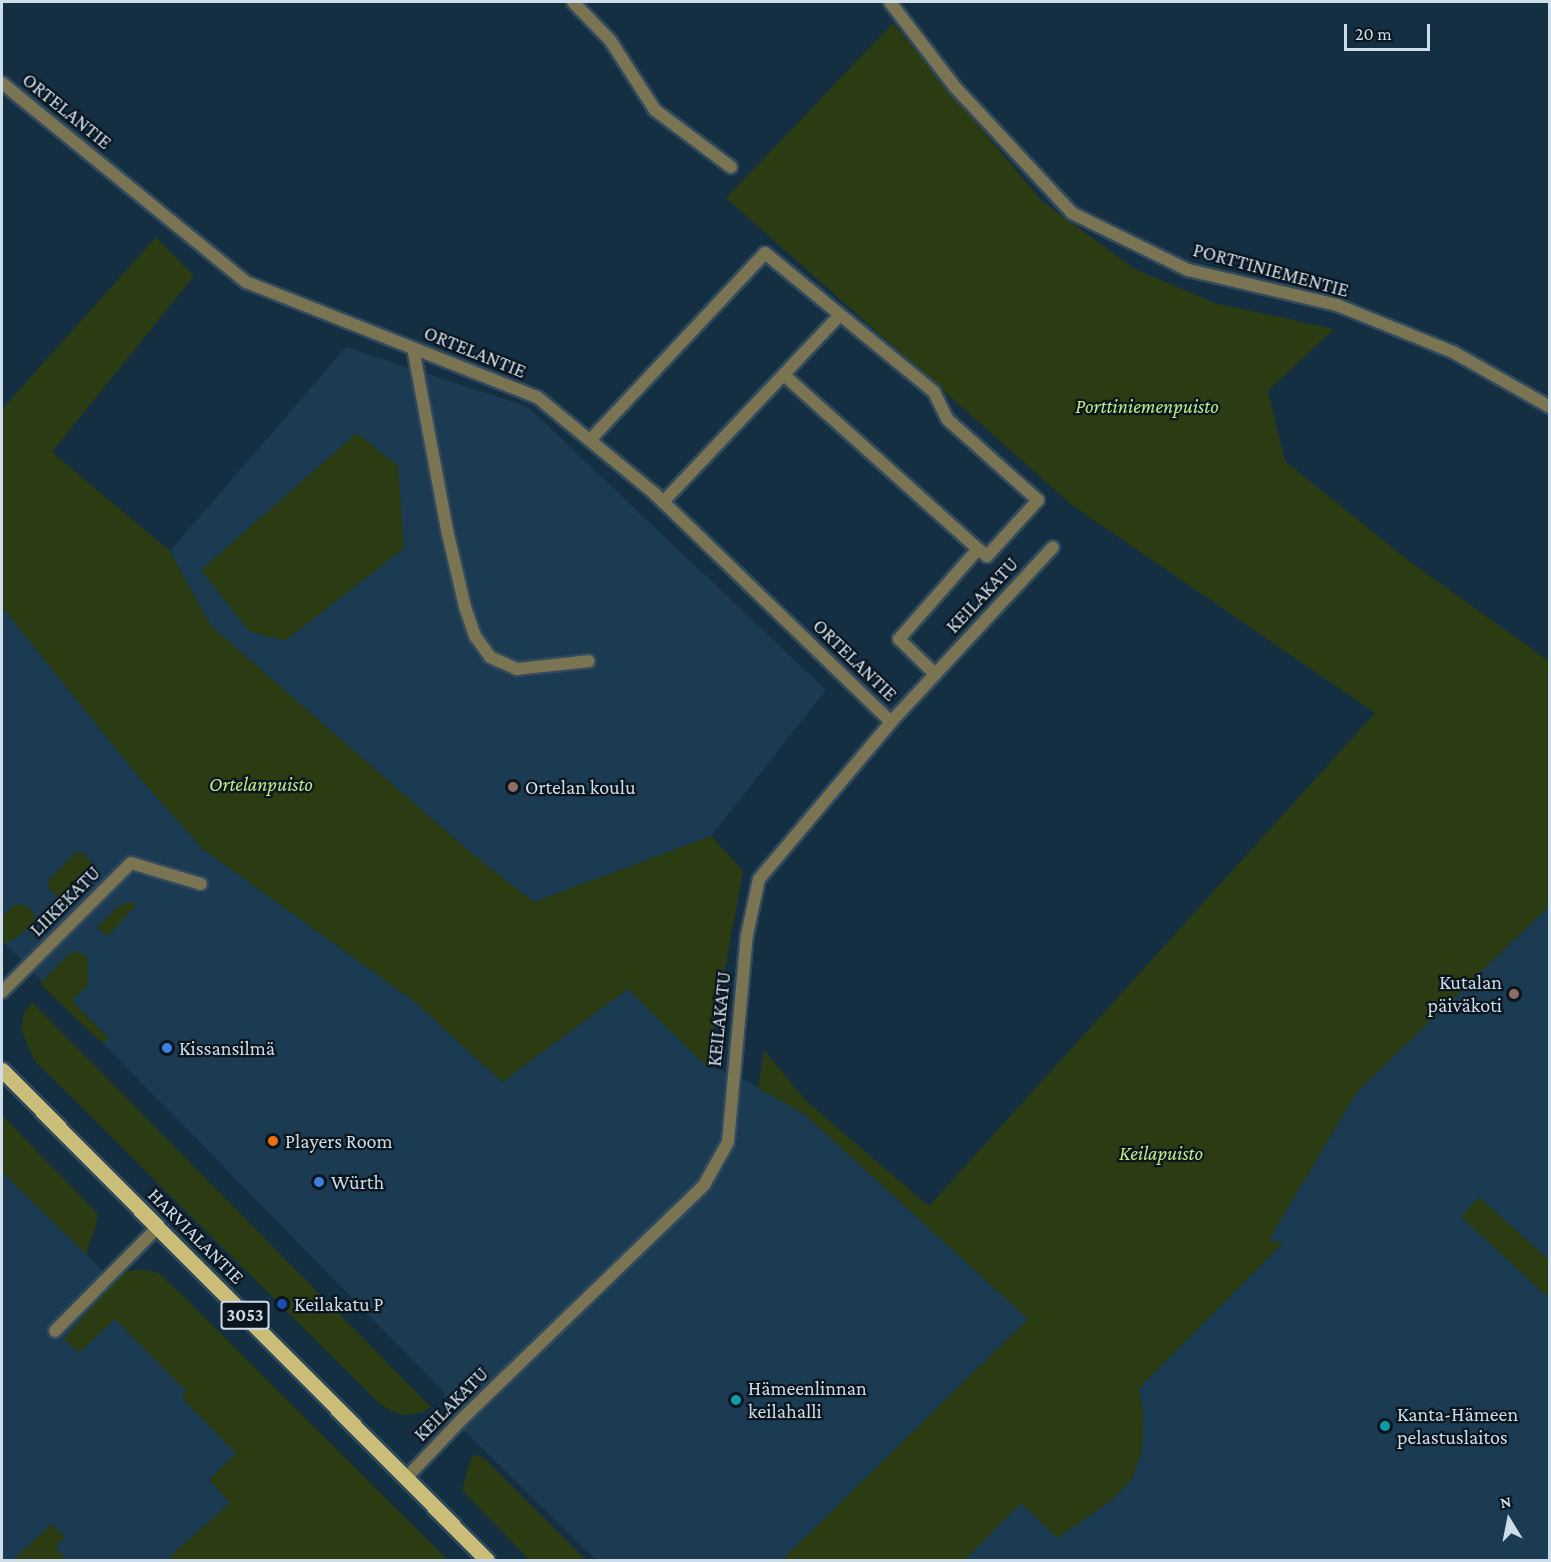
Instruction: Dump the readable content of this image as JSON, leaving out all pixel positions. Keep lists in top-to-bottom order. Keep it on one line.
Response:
{"streets":{"main road":["HARVIALANTIE","3053"],"street":["ORTELANTIE","PORTTINIEMENTIE","KEILAKATU","LIIKEKATU"]},"crossings":[["ORTELANTIE","KEILAKATU"],["KEILAKATU","HARVIALANTIE"]],"parks":["Porttiniemenpuisto","Ortelanpuisto","Keilapuisto"],"places":["Ortelan koulu","Kutalan päiväkoti","Kissansilmä","Players Room","Würth","Keilakatu P","Hämeenlinnan keilahalli","Kanta-Hämeen pelastuslaitos"],"scale_bar":"20 m","north":"top"}
